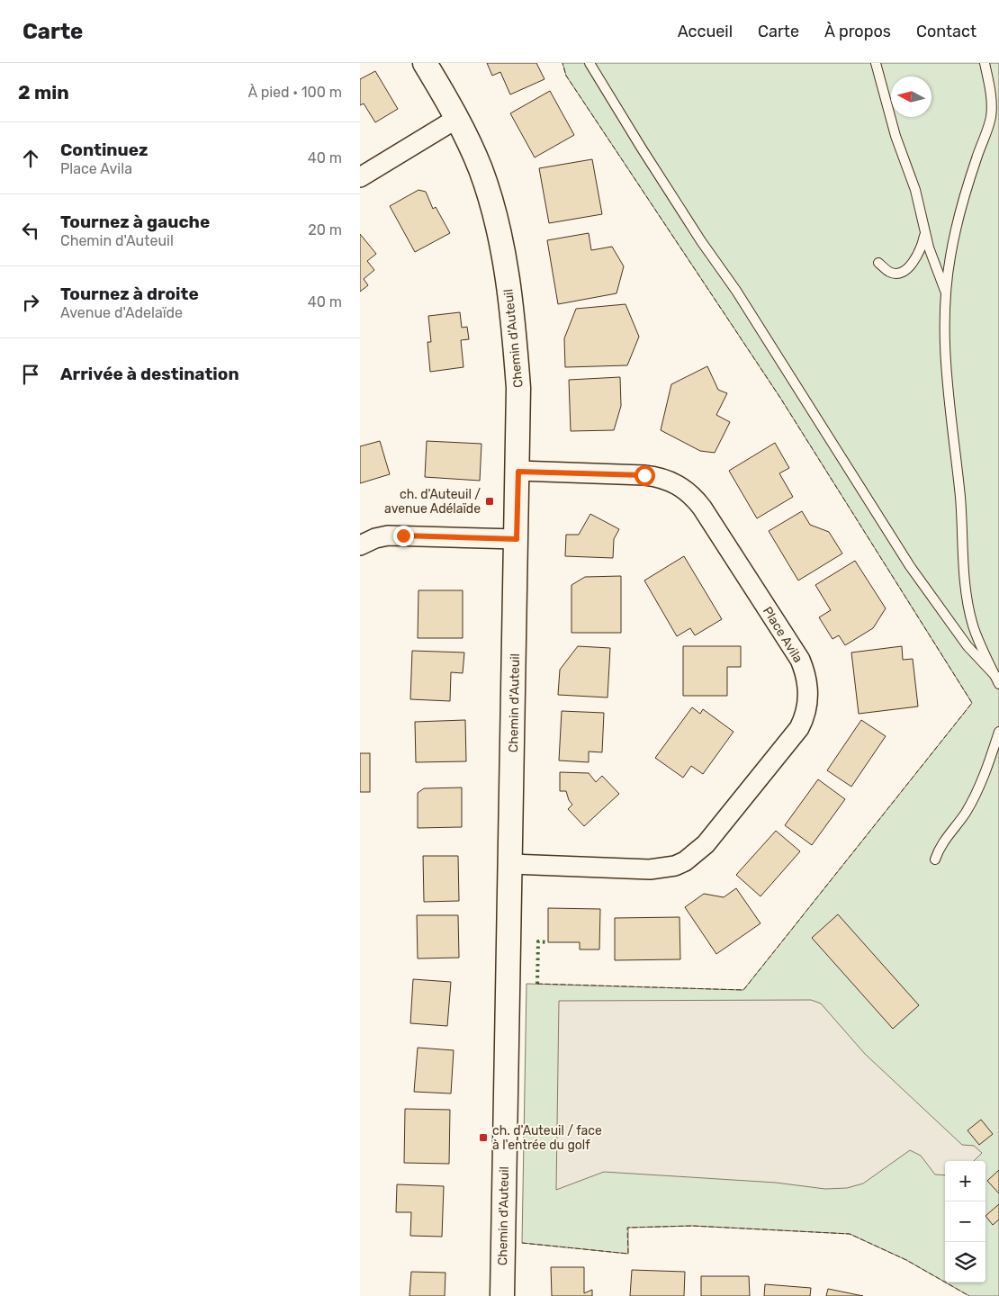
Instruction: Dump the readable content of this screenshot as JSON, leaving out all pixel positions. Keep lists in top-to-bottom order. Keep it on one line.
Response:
{"streets":{"street":["Chemin d'Auteuil","Place Avila"]},"crossings":[["Chemin d'Auteuil","Place Avila"]],"places":{"transit":["ch. d'Auteuil / avenue Adélaïde","ch. d'Auteuil / face à l'entrée du golf"]},"north":"left","page":{"header":"Carte","nav":["Accueil","Carte","À propos","Contact"],"heading":["2 min","À pied · 100 m"],"list":[["Continuez","Place Avila","40 m"],["Tournez à gauche","Chemin d'Auteuil","20 m"],["Tournez à droite","Avenue d'Adelaïde","40 m"],"Arrivée à destination"],"map_buttons":["+","−"]}}
